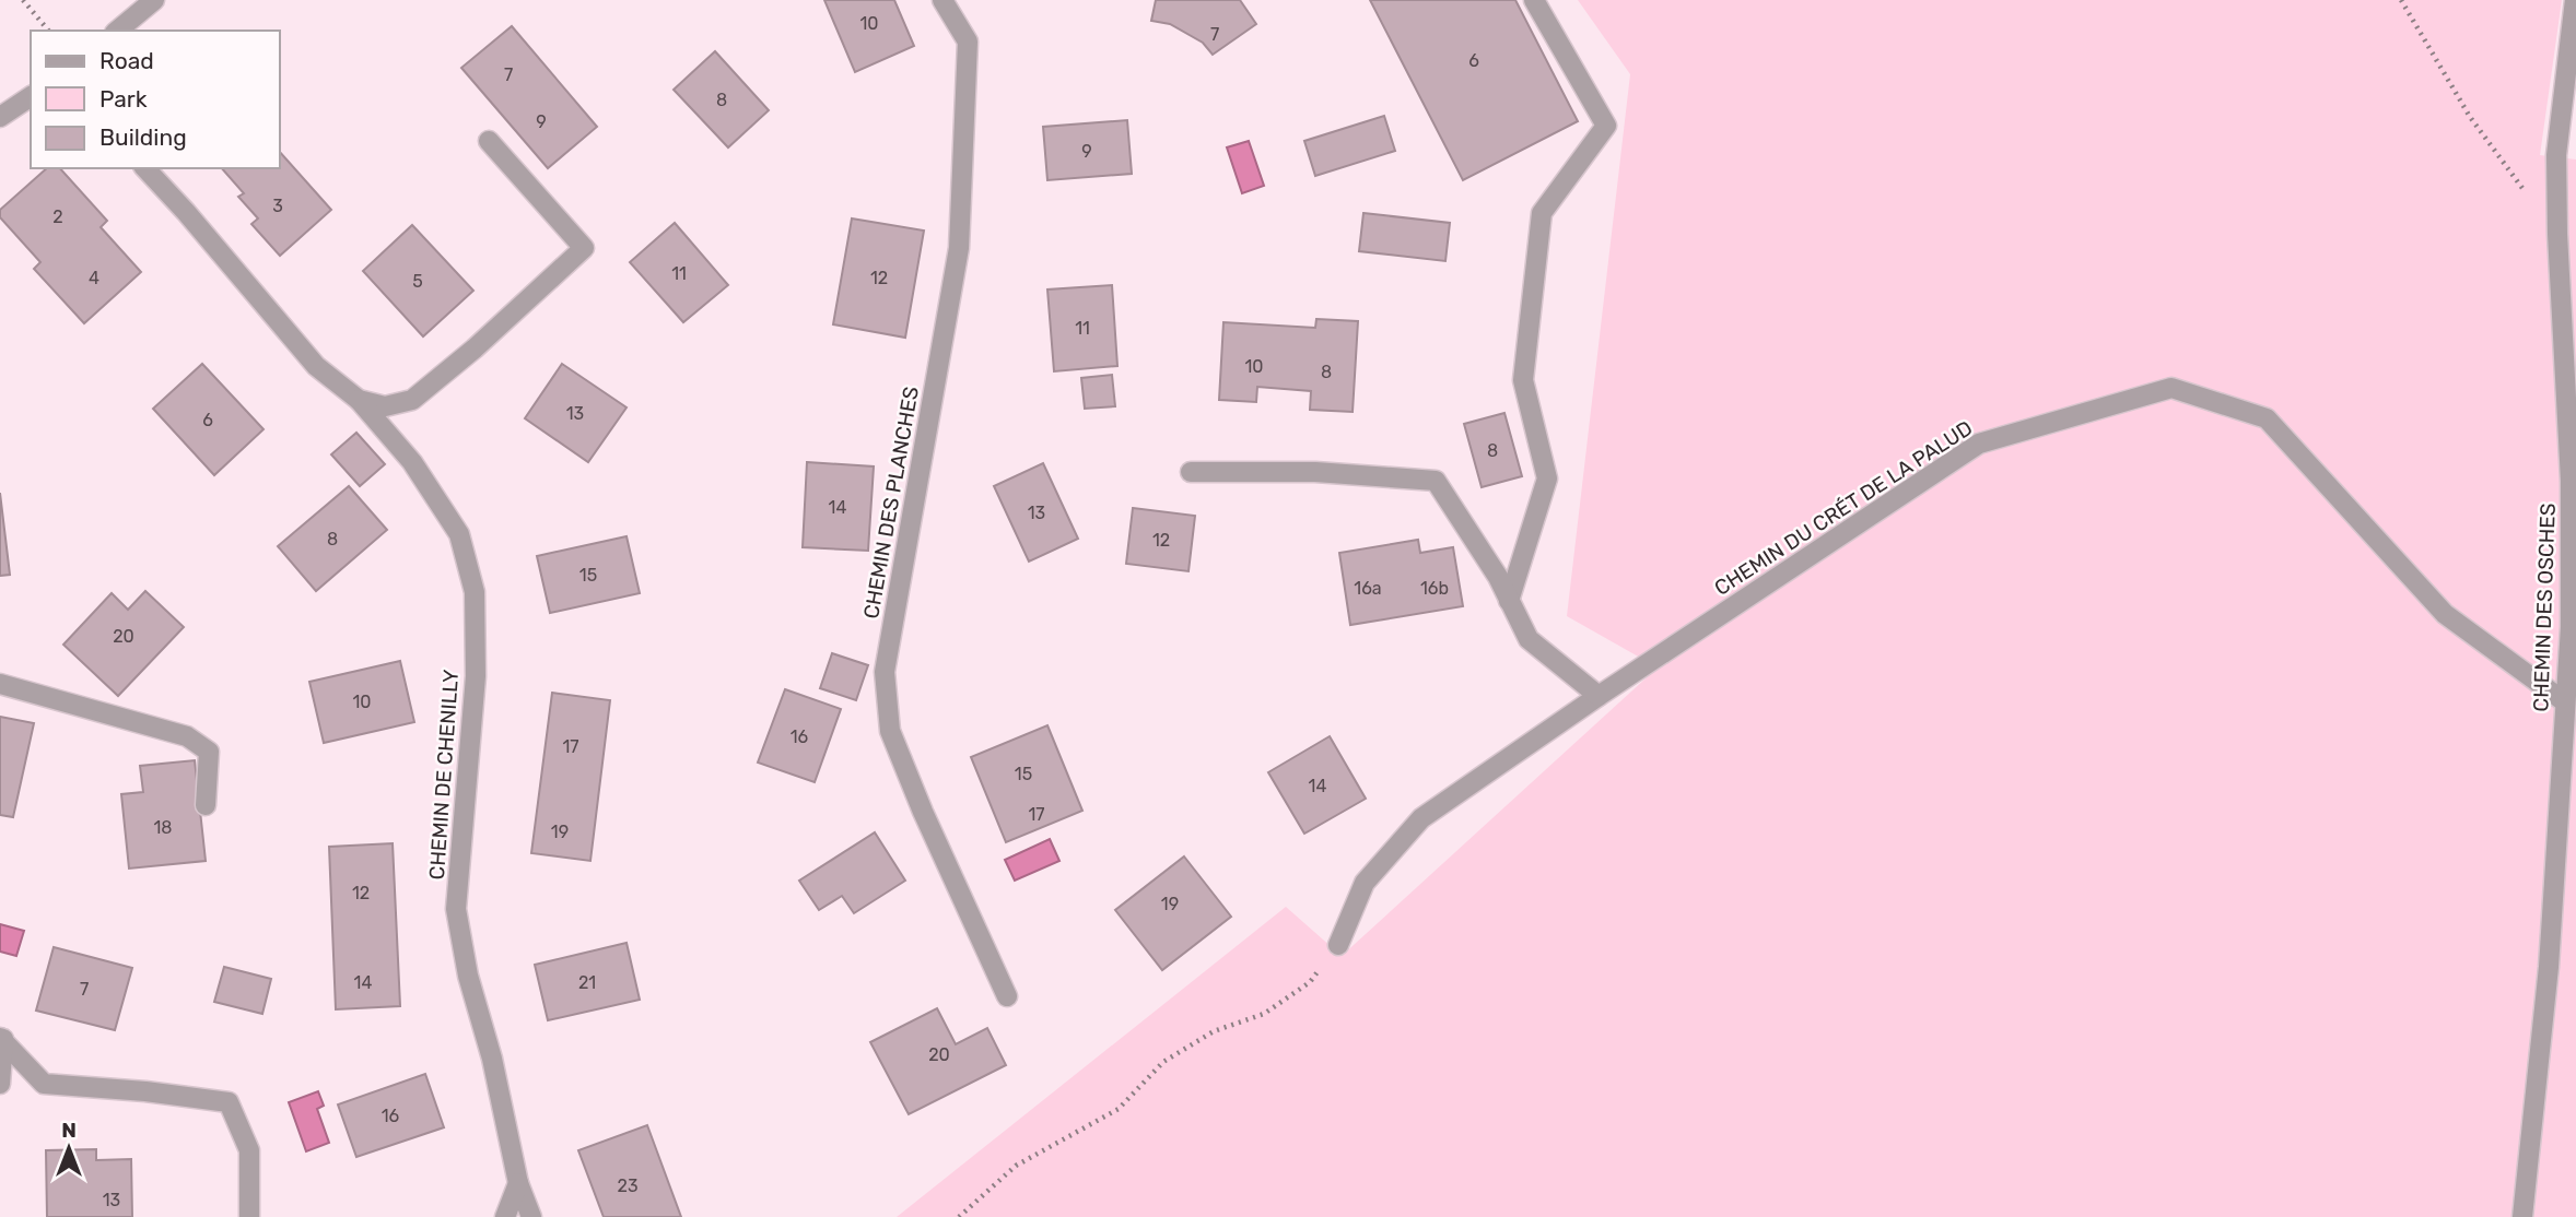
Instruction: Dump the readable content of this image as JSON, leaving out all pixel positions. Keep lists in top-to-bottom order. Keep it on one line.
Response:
{"streets":{"street":["CHEMIN DES PLANCHES","CHEMIN DU CRÉT DE LA PALUD","CHEMIN DES OSCHES","CHEMIN DE CHENILLY"]},"crossings":[["CHEMIN DU CRÉT DE LA PALUD","CHEMIN DES OSCHES"]],"house_numbers":["10","7","6","7","8","9","9","3","2","11","4","12","5","11","10","8","13","6","8","14","13","8","12","15","16a","16b","20","10","16","17","15","14","17","18","19","12","19","14","21","7","20","16","23","13"],"legend":["Road","Park","Building"],"north":"top"}
